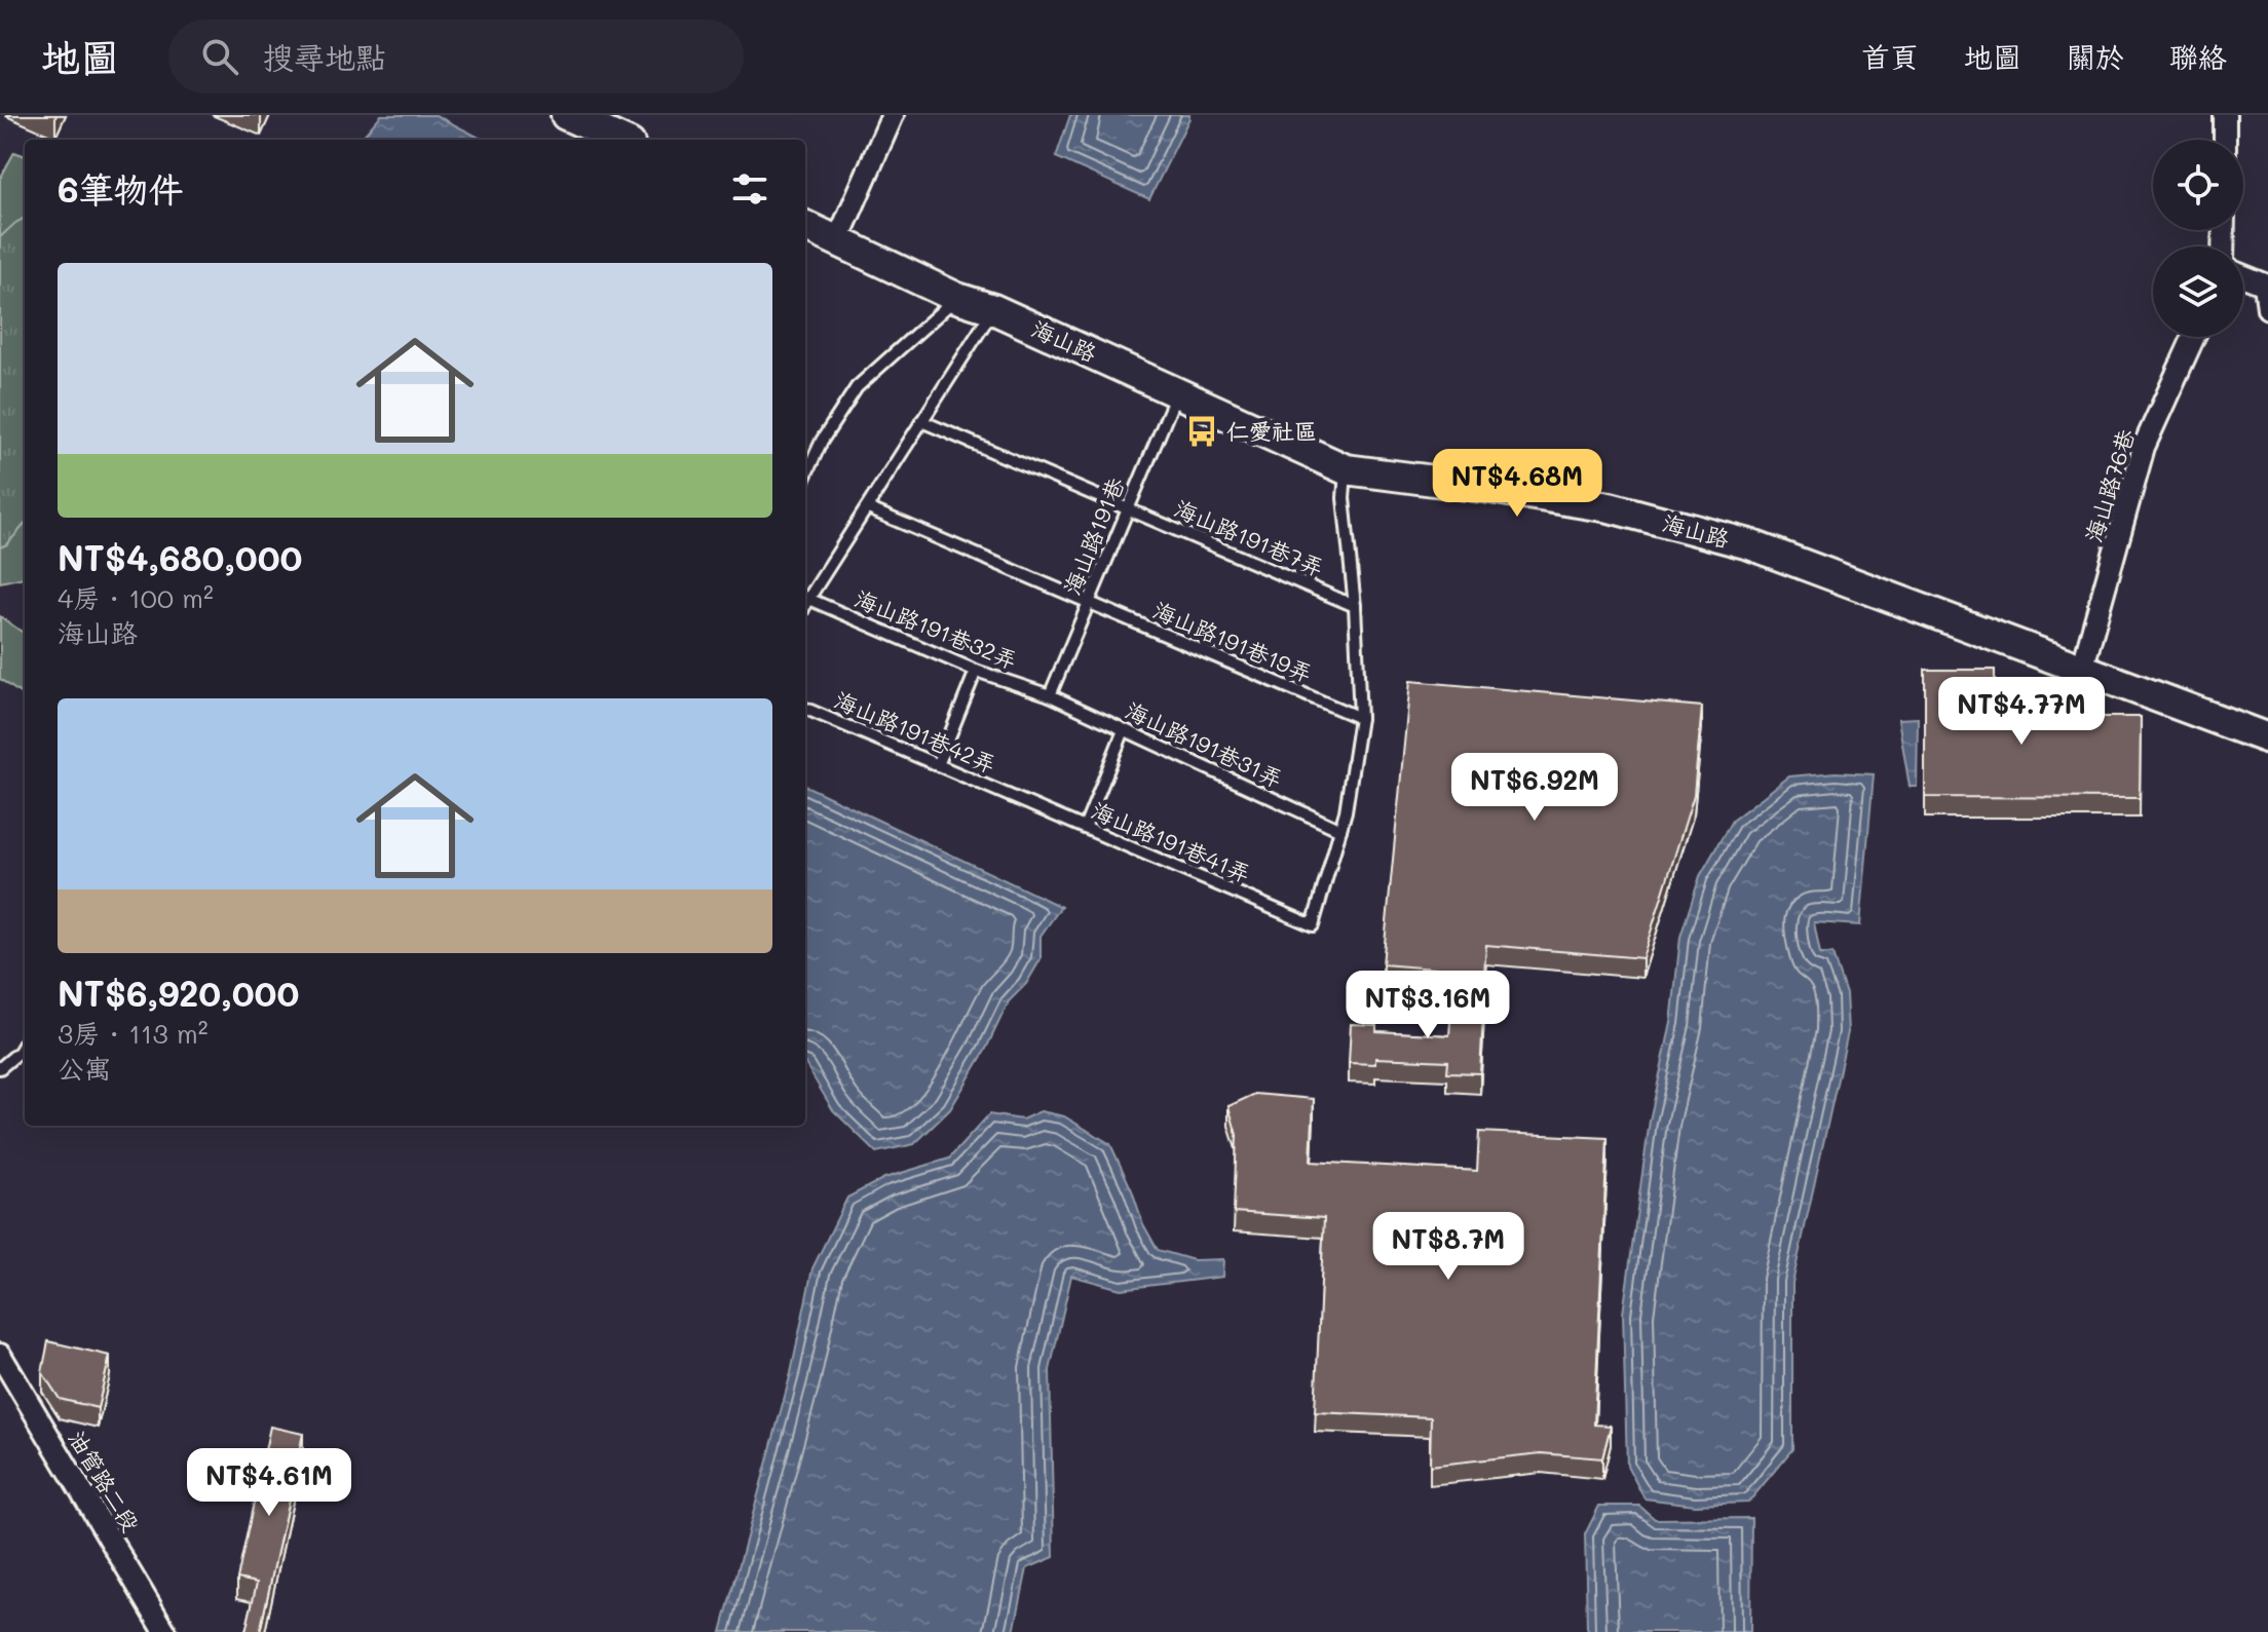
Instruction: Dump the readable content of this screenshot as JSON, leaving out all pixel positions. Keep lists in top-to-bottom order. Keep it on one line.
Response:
{"streets":{"main road":["海山路"],"street":["海山路76巷","油管路二段"],"lane":["海山路191巷","海山路191巷7弄","海山路191巷32弄","海山路191巷19弄","海山路191巷42弄","海山路191巷31弄","海山路191巷41弄"]},"crossings":[["海山路","海山路76巷"],["海山路","海山路191巷"],["海山路191巷","海山路191巷7弄"],["海山路191巷","海山路191巷32弄"],["海山路191巷","海山路191巷19弄"],["海山路191巷","海山路191巷31弄"],["海山路191巷32弄","海山路191巷31弄"],["海山路191巷42弄","海山路191巷41弄"],["海山路191巷31弄","海山路191巷41弄"]],"places":{"bus stop":["仁愛社區"]},"page":{"header":"地圖","search":"搜尋地點","nav":["首頁","地圖","關於","聯絡"],"heading":"6筆物件","list":[{"name":"NT$4,680,000","note":"4房 · 100 m² · 海山路"},{"name":"NT$6,920,000","note":"3房 · 113 m² · 公寓"}],"price":["NT$4.68M","NT$4.77M","NT$6.92M","NT$3.16M","NT$8.7M","NT$4.61M"]}}
